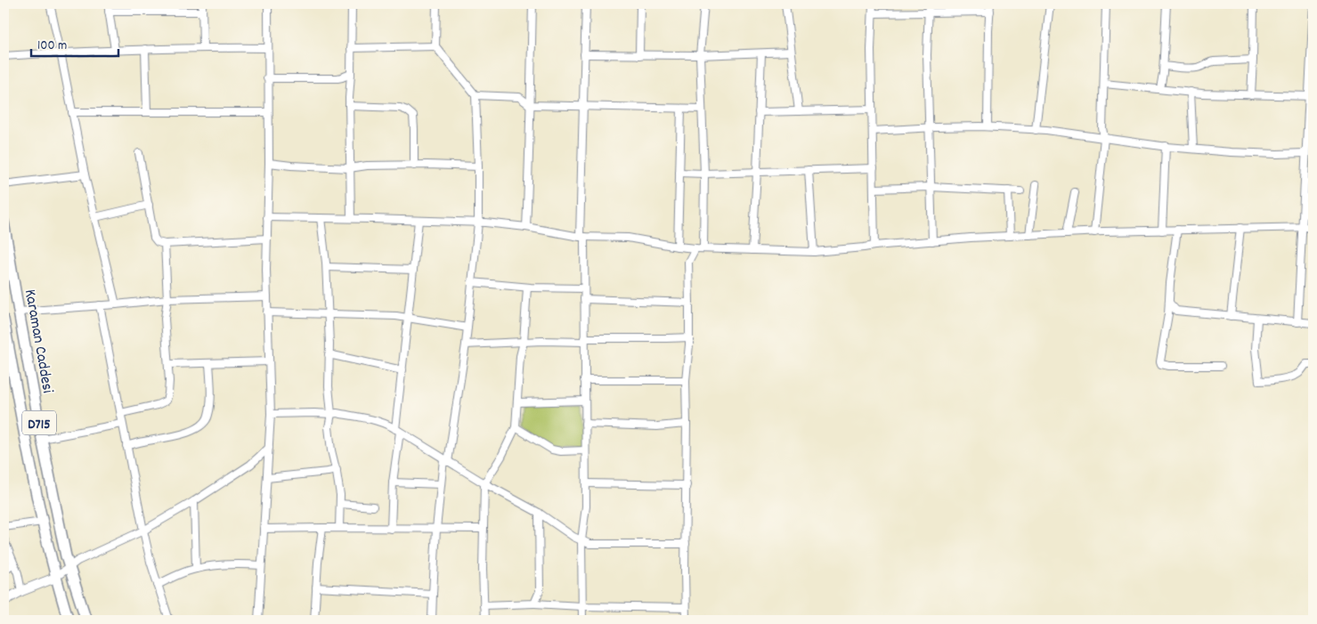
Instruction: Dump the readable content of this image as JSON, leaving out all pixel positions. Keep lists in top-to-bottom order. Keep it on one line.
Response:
{"streets":{"highway":["Karaman Caddesi","D715"]},"scale_bar":"100 m"}
